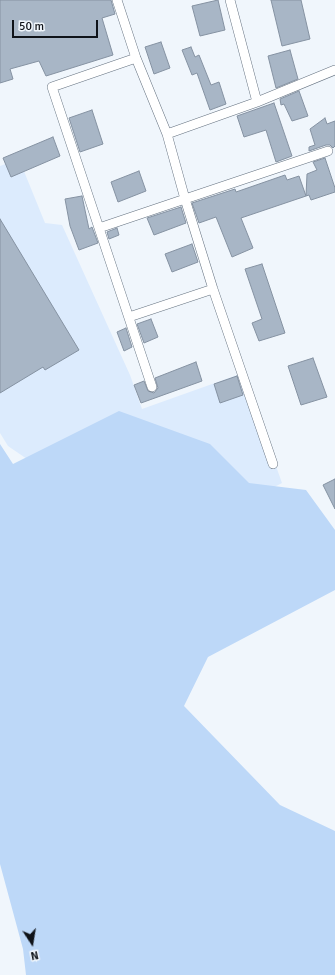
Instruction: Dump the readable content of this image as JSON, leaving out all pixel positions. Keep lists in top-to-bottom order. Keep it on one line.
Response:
{"scale_bar":"50 m","north":"bottom"}
